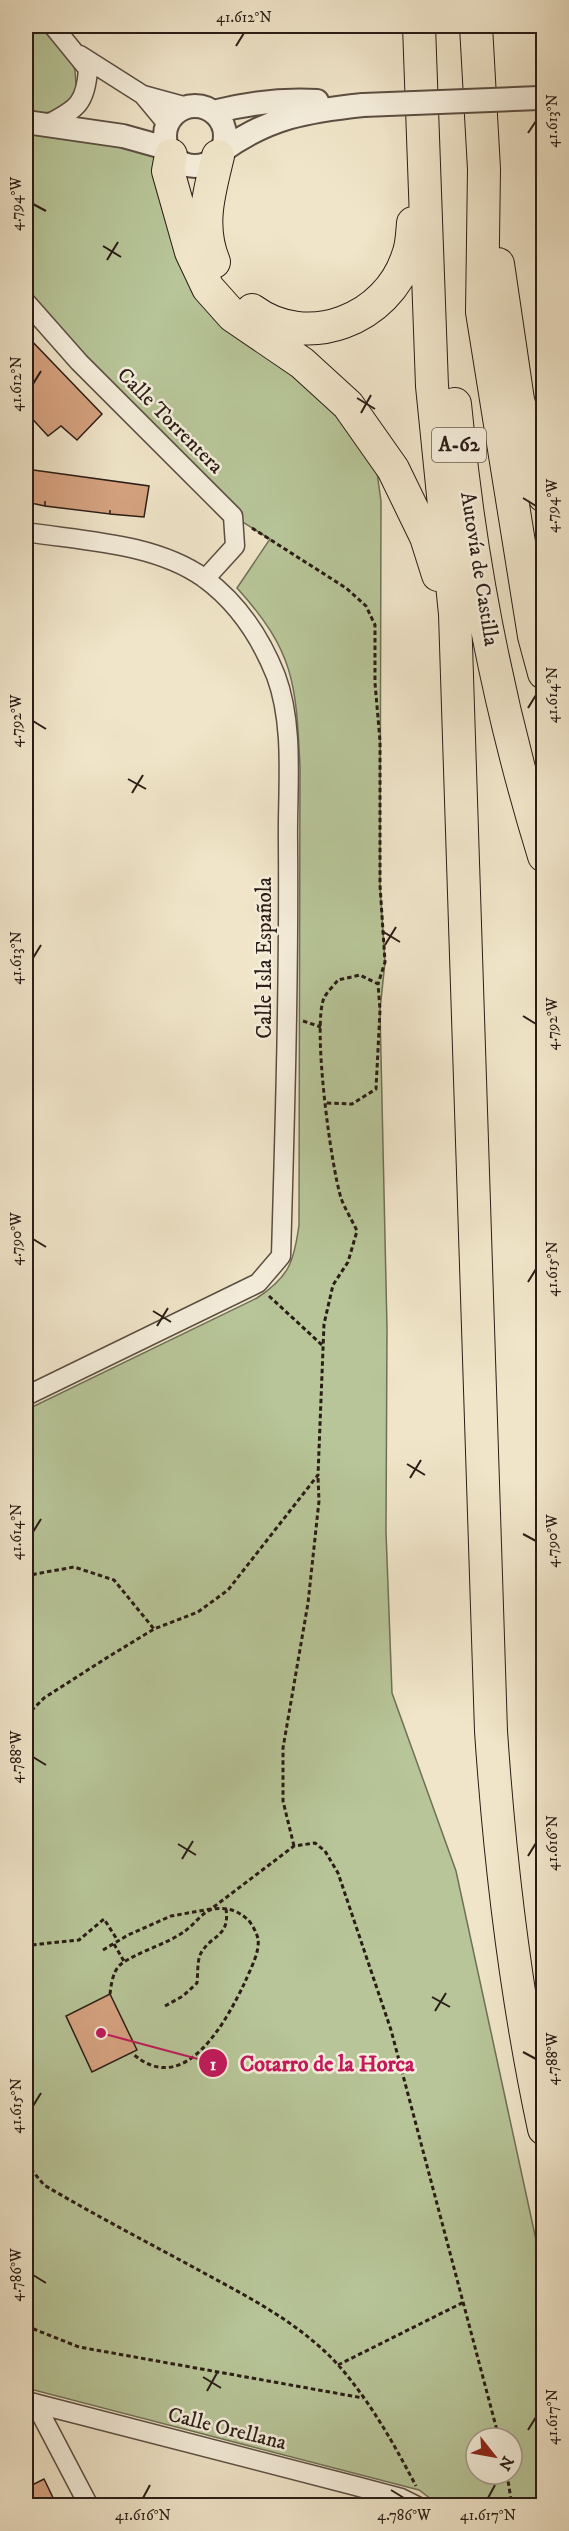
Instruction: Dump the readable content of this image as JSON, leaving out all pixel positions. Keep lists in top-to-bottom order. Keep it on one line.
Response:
{"streets":{"highway":["A-62","Autovía de Castilla"],"street":["Calle Torrentera","Calle Isla Española","Calle Orellana"]},"places":["Cotarro de la Horca"],"north":"bottom right","coordinates":["41.612°N","41.613°N","4.794°W","41.614°N","4.792°W","4.790°W","41.615°N","4.788°W","41.616°N","4.786°W","41.617°N"]}
